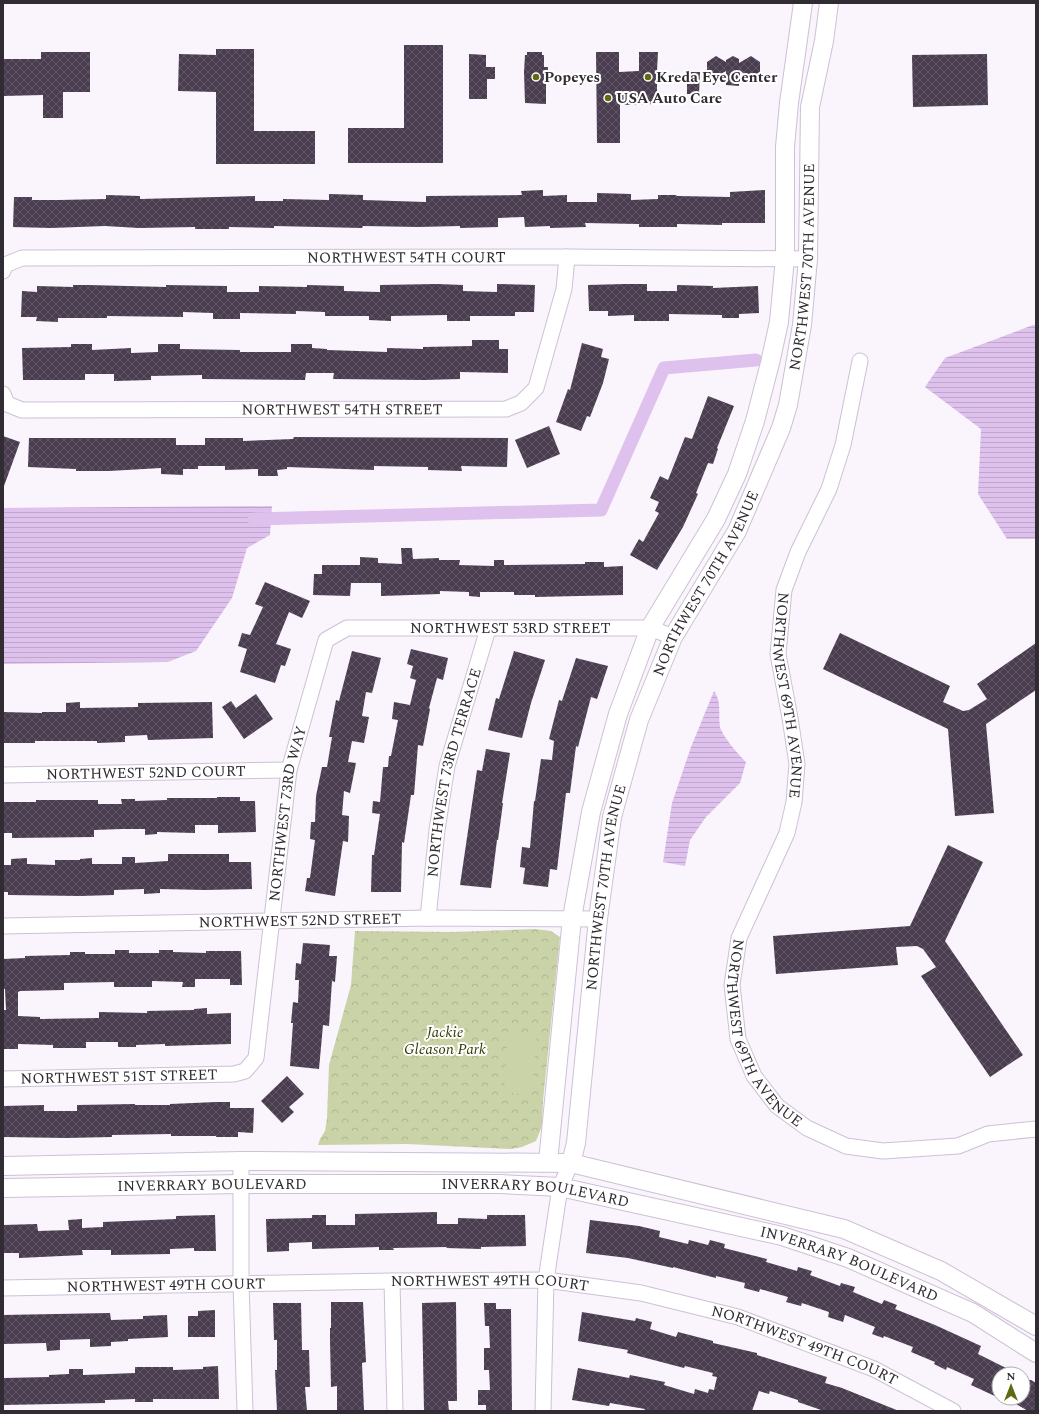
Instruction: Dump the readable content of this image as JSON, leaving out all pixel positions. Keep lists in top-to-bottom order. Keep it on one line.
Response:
{"streets":{"street":["NORTHWEST 54TH COURT","NORTHWEST 70TH AVENUE","NORTHWEST 54TH STREET","NORTHWEST 53RD STREET","NORTHWEST 69TH AVENUE","NORTHWEST 52ND COURT","NORTHWEST 73RD TERRACE","NORTHWEST 73RD WAY","NORTHWEST 52ND STREET","NORTHWEST 51ST STREET","INVERRARY BOULEVARD","NORTHWEST 49TH COURT"]},"crossings":[["NORTHWEST 54TH COURT","NORTHWEST 70TH AVENUE"],["NORTHWEST 54TH COURT","NORTHWEST 54TH STREET"],["NORTHWEST 70TH AVENUE","NORTHWEST 53RD STREET"],["NORTHWEST 70TH AVENUE","NORTHWEST 52ND STREET"],["NORTHWEST 70TH AVENUE","INVERRARY BOULEVARD"],["NORTHWEST 53RD STREET","NORTHWEST 73RD TERRACE"],["NORTHWEST 53RD STREET","NORTHWEST 73RD WAY"],["NORTHWEST 52ND COURT","NORTHWEST 73RD WAY"],["NORTHWEST 73RD TERRACE","NORTHWEST 52ND STREET"],["NORTHWEST 73RD WAY","NORTHWEST 52ND STREET"],["NORTHWEST 73RD WAY","NORTHWEST 51ST STREET"]],"parks":["Jackie Gleason Park"],"places":["Popeyes","Kreda Eye Center","USA Auto Care"],"north":"top"}
